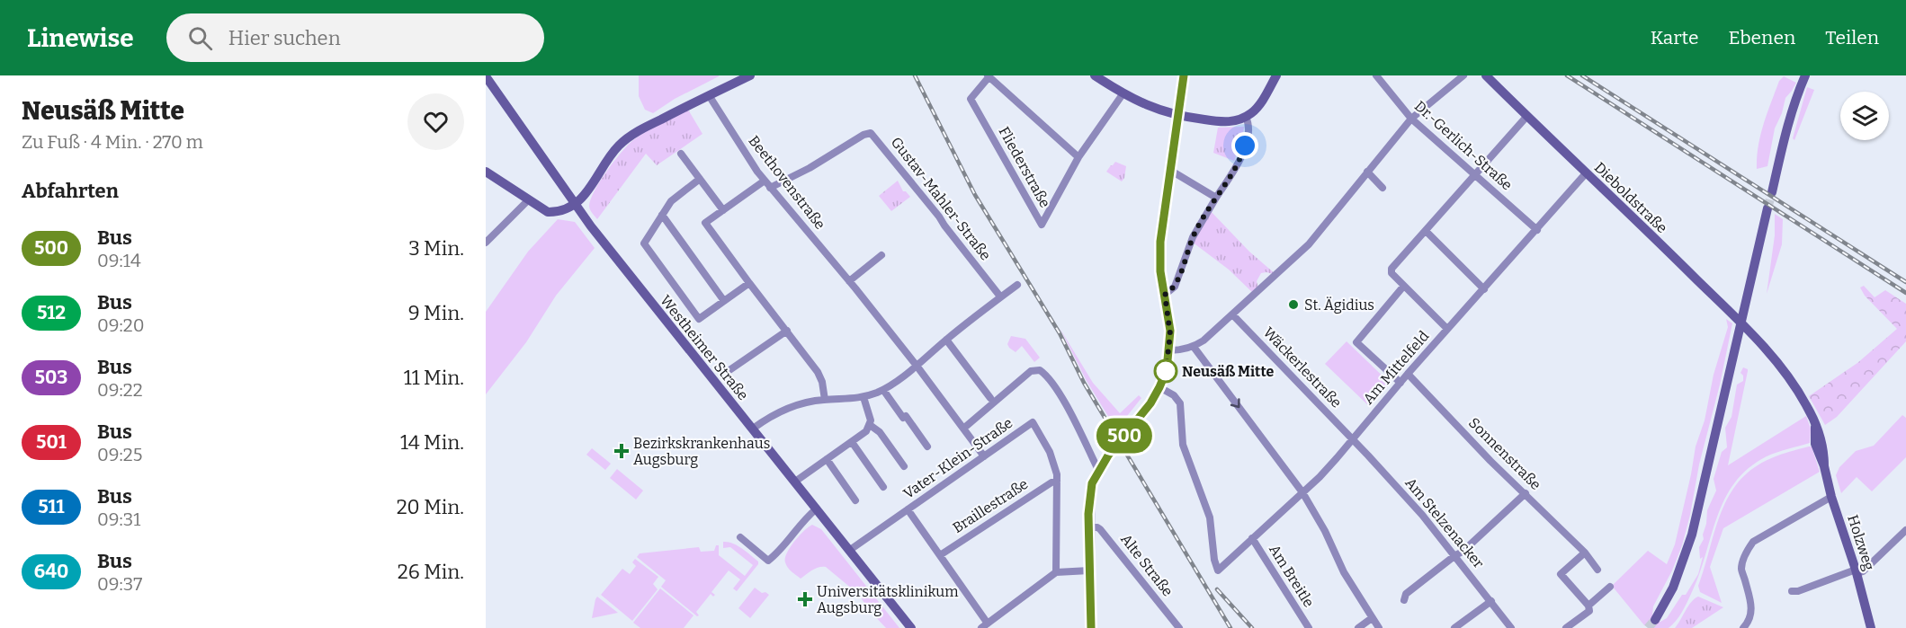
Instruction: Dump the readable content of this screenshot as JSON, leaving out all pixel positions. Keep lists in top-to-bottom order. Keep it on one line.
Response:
{"streets":{"street":["Dr.-Gerlich-Straße","Fliederstraße","Beethovenstraße","Dieboldstraße","Gustav-Mahler-Straße","Westheimer Straße","Wäckerlestraße","Am Mittelfeld","Sonnenstraße","Vater-Klein-Straße","Braillestraße","Am Stelzenacker","Holzweg","Alte Straße","Am Breitle"]},"crossings":[["Dr.-Gerlich-Straße","Am Mittelfeld"],["Beethovenstraße","Gustav-Mahler-Straße"],["Beethovenstraße","Vater-Klein-Straße"],["Dieboldstraße","Am Mittelfeld"],["Dieboldstraße","Holzweg"],["Westheimer Straße","Vater-Klein-Straße"],["Wäckerlestraße","Am Mittelfeld"],["Wäckerlestraße","Am Stelzenacker"],["Am Mittelfeld","Sonnenstraße"],["Am Mittelfeld","Am Stelzenacker"],["Am Mittelfeld","Am Breitle"],["Vater-Klein-Straße","Braillestraße"]],"places":{"other":["St. Ägidius","Neusäß Mitte"],"health":["Bezirkskrankenhaus Augsburg","Universitätsklinikum Augsburg"]},"lines":["bus line 500"],"page":{"header":"Linewise","search":"Hier suchen","nav":["Karte","Ebenen","Teilen"],"heading":[["Neusäß Mitte","Zu Fuß · 4 Min. · 270 m"],"Abfahrten"],"on_map":"500","list":[{"mark":"500","name":"Bus","note":"09:14","value":"3 Min."},{"mark":"512","name":"Bus","note":"09:20","value":"9 Min."},{"mark":"503","name":"Bus","note":"09:22","value":"11 Min."},{"mark":"501","name":"Bus","note":"09:25","value":"14 Min."},{"mark":"511","name":"Bus","note":"09:31","value":"20 Min."},{"mark":"640","name":"Bus","note":"09:37","value":"26 Min."}]}}
